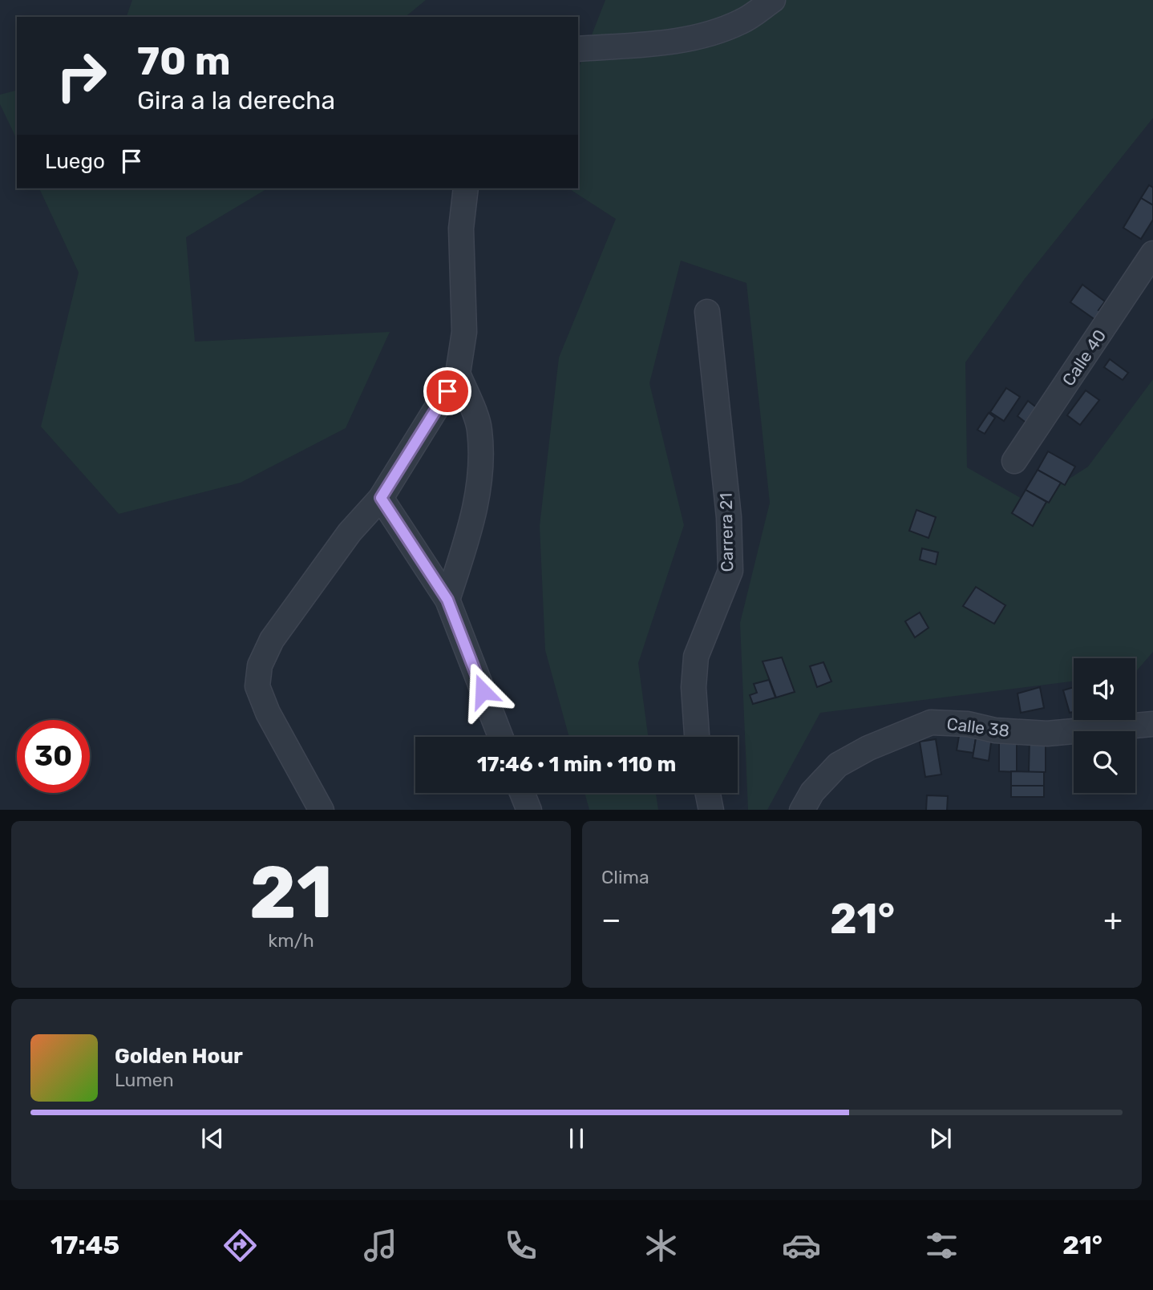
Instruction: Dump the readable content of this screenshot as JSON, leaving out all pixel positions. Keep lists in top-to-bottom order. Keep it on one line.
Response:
{"streets":{"street":["Calle 40","Carrera 21","Calle 38"]},"page":{"turn":["70 m","Gira a la derecha"],"then":"Luego","limit":"30","trip":"17:46 · 1 min · 110 m","tile":[["21","km/h"],"Clima"],"heat":["−","21°","+"],"song":["Golden Hour","Lumen"],"tabs":["17:45","21°"]}}
